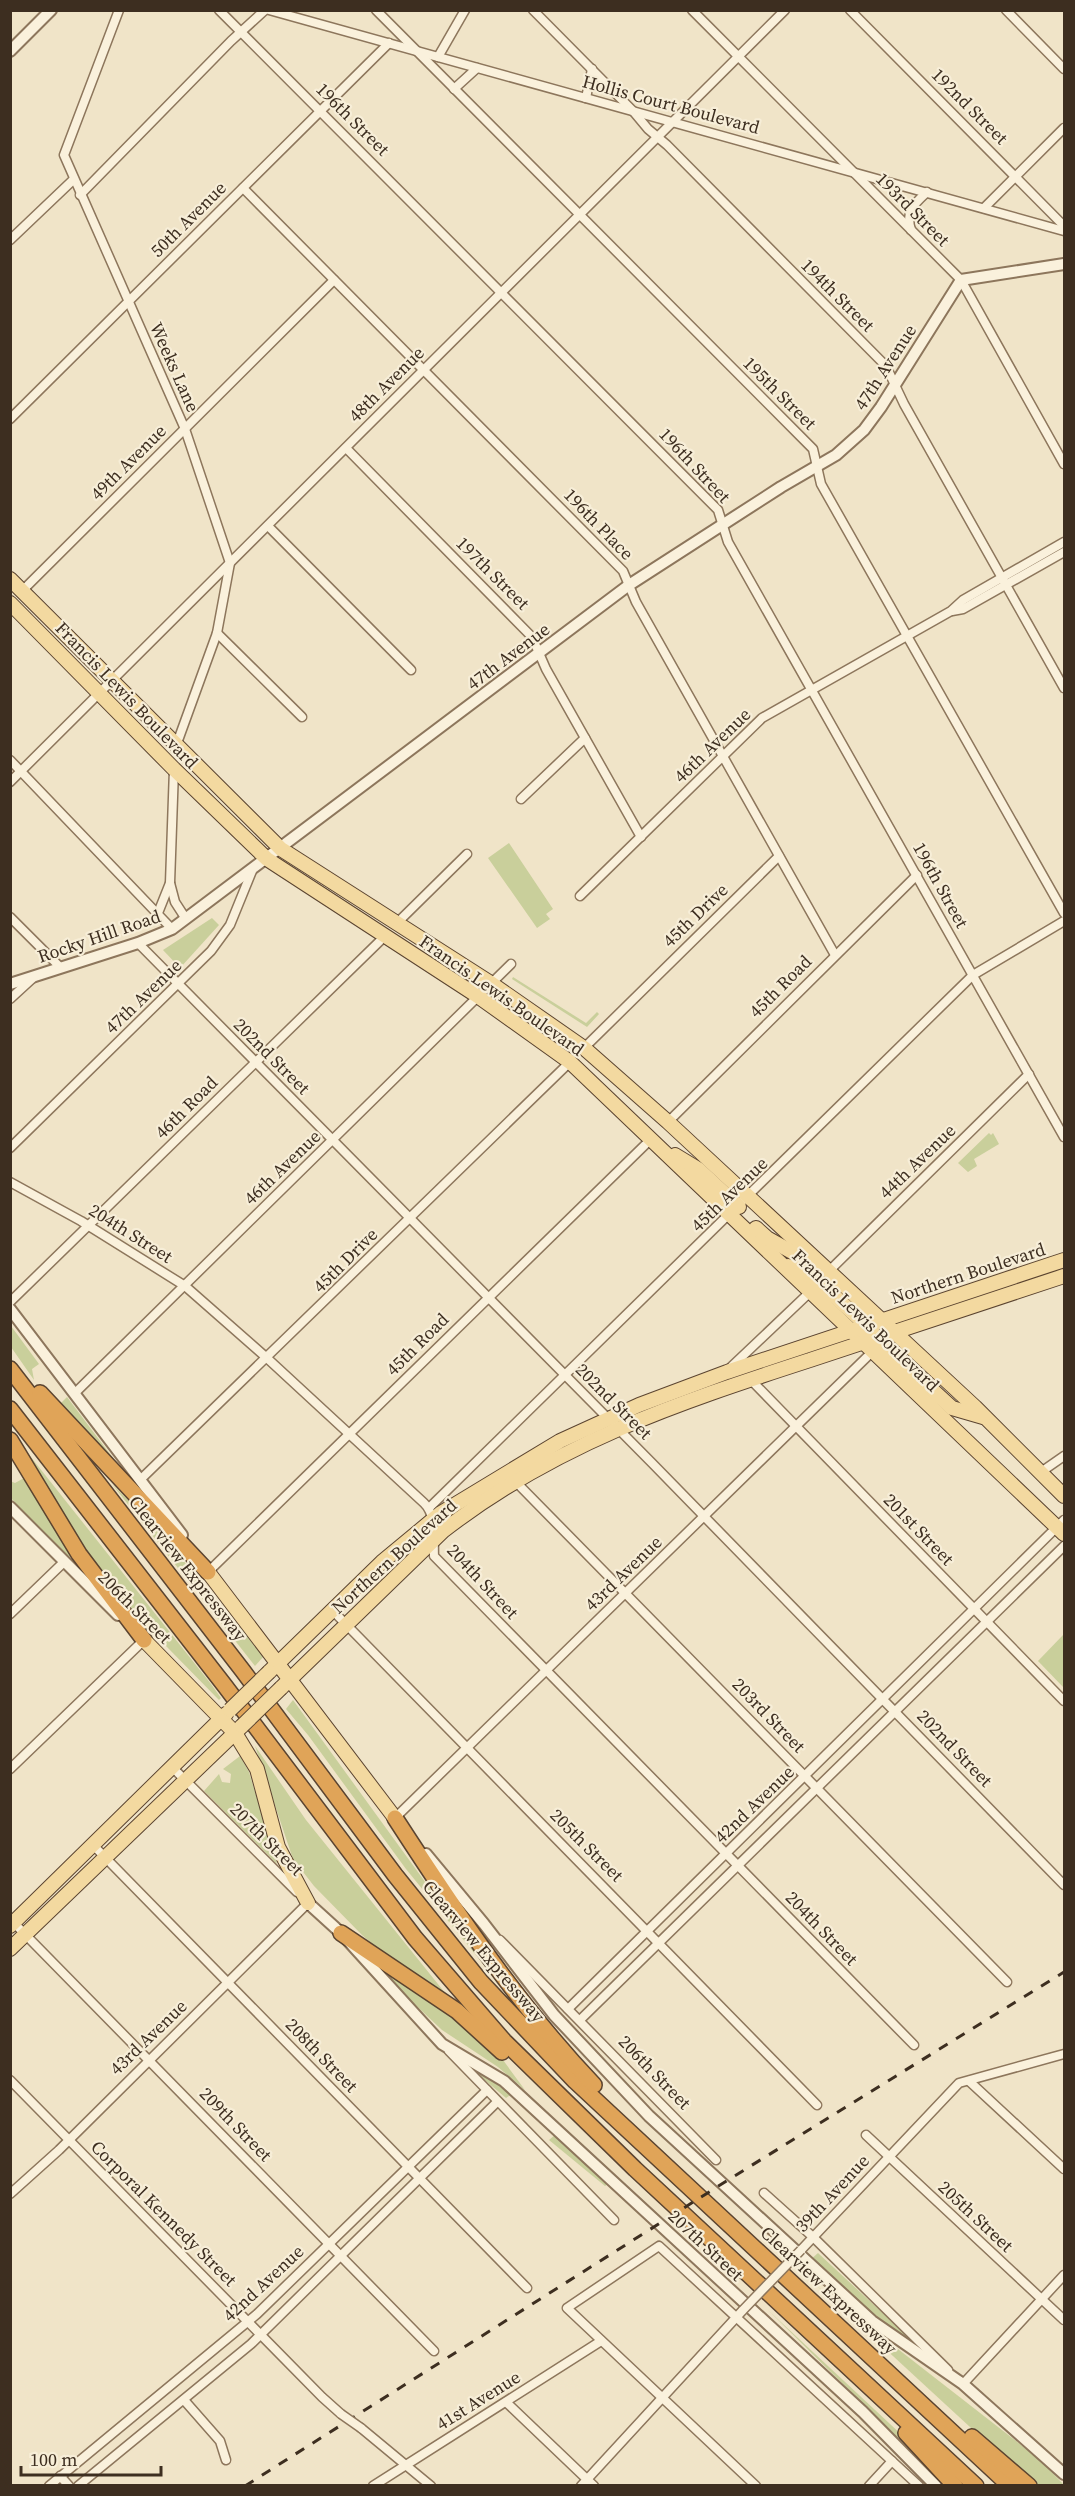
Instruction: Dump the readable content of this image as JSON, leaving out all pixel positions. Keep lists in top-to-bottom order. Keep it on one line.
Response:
{"streets":{"highway":["Clearview Expressway"],"main road":["Francis Lewis Boulevard","Northern Boulevard","206th Street"],"street":["Hollis Court Boulevard","192nd Street","196th Street","193rd Street","50th Avenue","194th Street","Weeks Lane","47th Avenue","48th Avenue","195th Street","49th Avenue","196th Place","197th Street","46th Avenue","45th Drive","Rocky Hill Road","45th Road","202nd Street","46th Road","44th Avenue","45th Avenue","204th Street","201st Street","43rd Avenue","203rd Street","42nd Avenue","207th Street","205th Street","208th Street","209th Street","39th Avenue","Corporal Kennedy Street","41st Avenue"]},"crossings":[["Hollis Court Boulevard","193rd Street"],["Hollis Court Boulevard","50th Avenue"],["Hollis Court Boulevard","194th Street"],["Hollis Court Boulevard","48th Avenue"],["Hollis Court Boulevard","195th Street"],["196th Street","50th Avenue"],["196th Street","47th Avenue"],["196th Street","48th Avenue"],["196th Street","46th Avenue"],["196th Street","45th Road"],["196th Street","44th Avenue"],["196th Street","45th Avenue"],["193rd Street","47th Avenue"],["193rd Street","48th Avenue"],["50th Avenue","Weeks Lane"],["50th Avenue","196th Place"],["194th Street","47th Avenue"],["194th Street","48th Avenue"],["194th Street","46th Avenue"],["Weeks Lane","48th Avenue"],["Weeks Lane","49th Avenue"],["Weeks Lane","Francis Lewis Boulevard"],["47th Avenue","195th Street"],["47th Avenue","196th Place"],["47th Avenue","197th Street"],["47th Avenue","Francis Lewis Boulevard"],["47th Avenue","Rocky Hill Road"],["47th Avenue","202nd Street"],["48th Avenue","195th Street"],["48th Avenue","196th Place"],["48th Avenue","197th Street"],["48th Avenue","Francis Lewis Boulevard"],["195th Street","46th Avenue"],["49th Avenue","196th Place"],["49th Avenue","Francis Lewis Boulevard"],["196th Place","46th Avenue"],["196th Place","45th Drive"],["196th Place","45th Road"],["197th Street","46th Avenue"],["Francis Lewis Boulevard","46th Avenue"],["Francis Lewis Boulevard","45th Drive"],["Francis Lewis Boulevard","45th Road"],["Francis Lewis Boulevard","46th Road"],["Francis Lewis Boulevard","44th Avenue"],["Francis Lewis Boulevard","45th Avenue"],["Francis Lewis Boulevard","Northern Boulevard"],["Francis Lewis Boulevard","43rd Avenue"],["Francis Lewis Boulevard","42nd Avenue"],["46th Avenue","202nd Street"],["46th Avenue","204th Street"],["46th Avenue","Clearview Expressway"],["45th Drive","202nd Street"],["45th Drive","204th Street"],["45th Drive","Clearview Expressway"],["Rocky Hill Road","202nd Street"],["45th Road","202nd Street"],["45th Road","204th Street"],["45th Road","Clearview Expressway"],["202nd Street","46th Road"],["202nd Street","45th Avenue"],["202nd Street","Northern Boulevard"],["202nd Street","43rd Avenue"],["202nd Street","42nd Avenue"],["46th Road","204th Street"],["45th Avenue","204th Street"],["45th Avenue","Northern Boulevard"],["204th Street","Northern Boulevard"],["204th Street","43rd Avenue"],["204th Street","42nd Avenue"],["Northern Boulevard","201st Street"],["Northern Boulevard","Clearview Expressway"],["Northern Boulevard","43rd Avenue"],["Northern Boulevard","206th Street"],["Northern Boulevard","203rd Street"],["Northern Boulevard","207th Street"],["Northern Boulevard","205th Street"],["Northern Boulevard","208th Street"],["Northern Boulevard","209th Street"],["201st Street","43rd Avenue"],["201st Street","42nd Avenue"],["Clearview Expressway","43rd Avenue"],["Clearview Expressway","206th Street"],["Clearview Expressway","42nd Avenue"],["43rd Avenue","206th Street"],["43rd Avenue","203rd Street"],["43rd Avenue","207th Street"],["43rd Avenue","205th Street"],["43rd Avenue","208th Street"],["43rd Avenue","209th Street"],["43rd Avenue","Corporal Kennedy Street"],["206th Street","42nd Avenue"],["206th Street","207th Street"],["203rd Street","42nd Avenue"],["42nd Avenue","205th Street"],["42nd Avenue","208th Street"],["42nd Avenue","209th Street"],["42nd Avenue","Corporal Kennedy Street"],["205th Street","39th Avenue"],["Corporal Kennedy Street","41st Avenue"]],"scale_bar":"100 m"}
